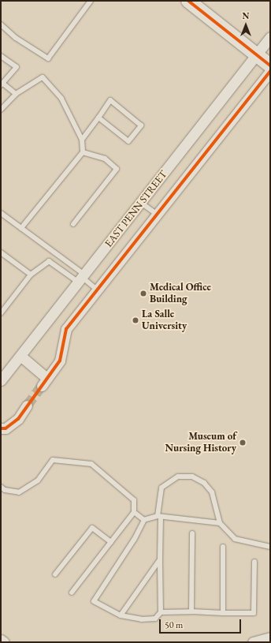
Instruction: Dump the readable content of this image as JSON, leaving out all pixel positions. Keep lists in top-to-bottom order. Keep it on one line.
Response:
{"streets":{"street":["EAST PENN STREET"]},"places":["Medical Office Building","La Salle University","Museum of Nursing History"],"scale_bar":"50 m","north":"top"}
